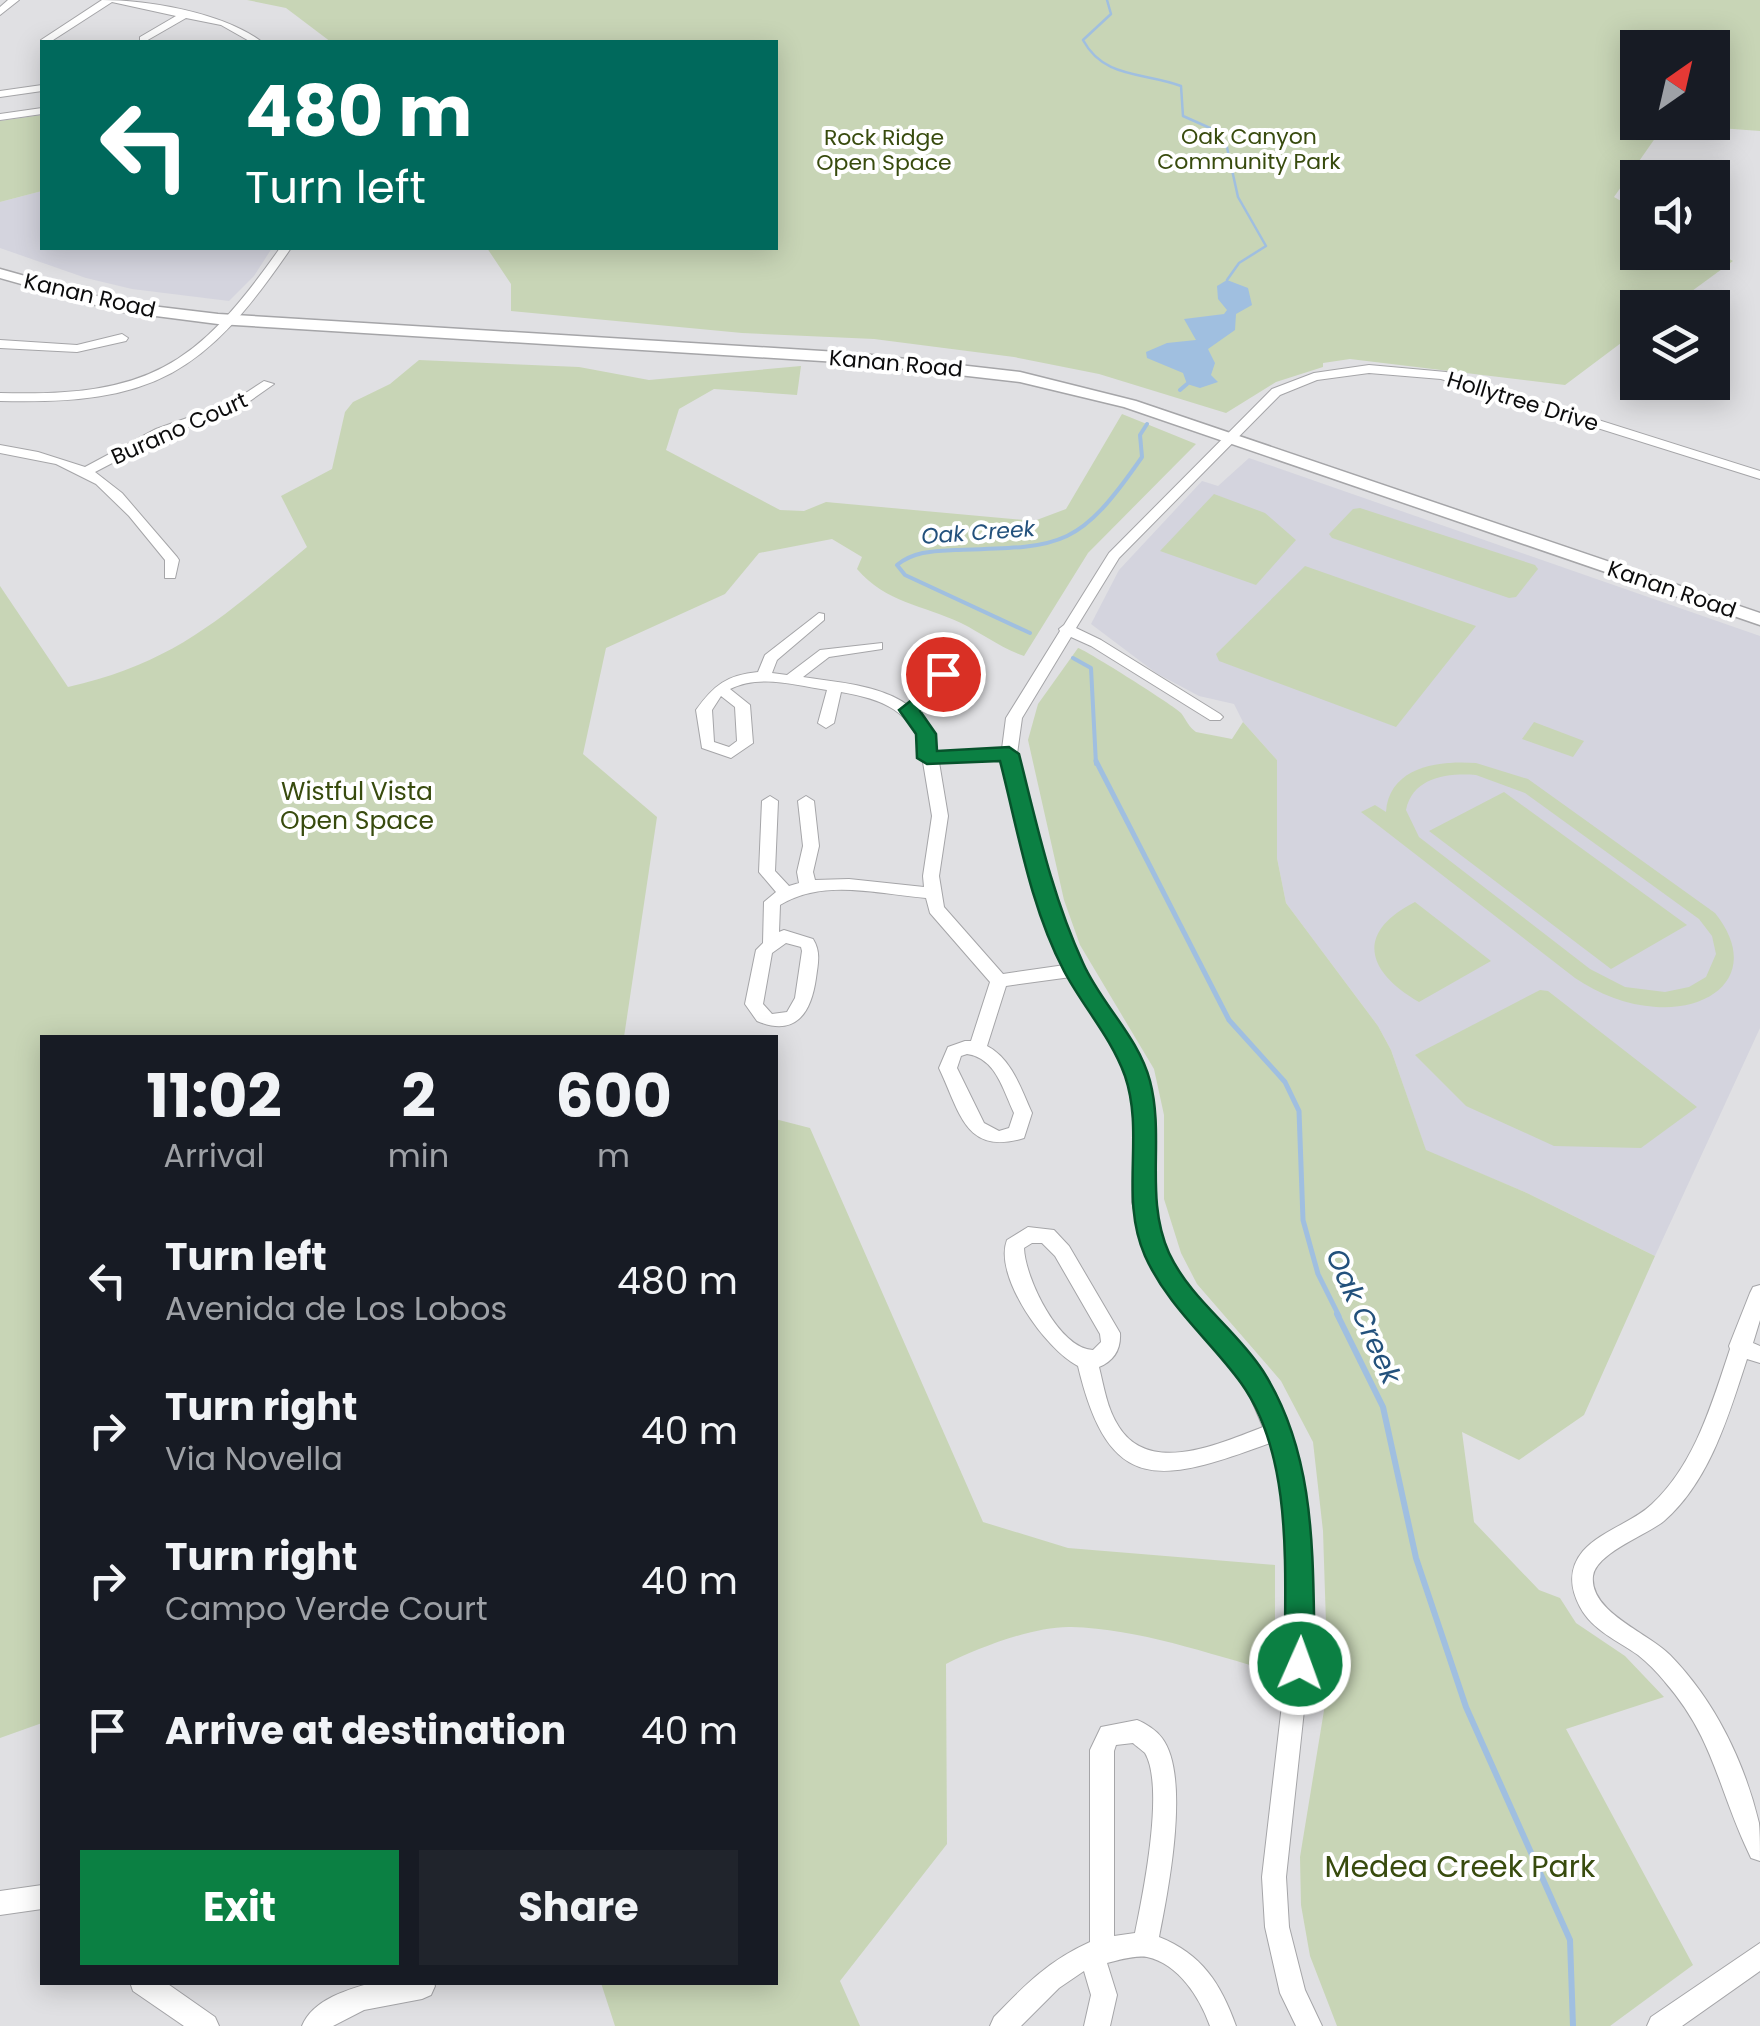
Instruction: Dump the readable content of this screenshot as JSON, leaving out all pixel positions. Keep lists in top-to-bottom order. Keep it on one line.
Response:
{"streets":{"main road":["Kanan Road"],"street":["Hollytree Drive","Burano Court"]},"crossings":[["Kanan Road","Hollytree Drive"]],"water":["Oak Creek"],"parks":["Oak Canyon Community Park","Rock Ridge Open Space","Wistful Vista Open Space","Medea Creek Park"],"north":"top right","page":{"turn":["480 m","Turn left"],"eta":["11:02","Arrival","2","min","600","m"],"list":[{"name":"Turn left","note":"Avenida de Los Lobos","value":"480 m"},{"name":"Turn right","note":"Via Novella","value":"40 m"},{"name":"Turn right","note":"Campo Verde Court","value":"40 m"},{"name":"Arrive at destination","value":"40 m"}],"buttons":["Exit","Share"]}}
